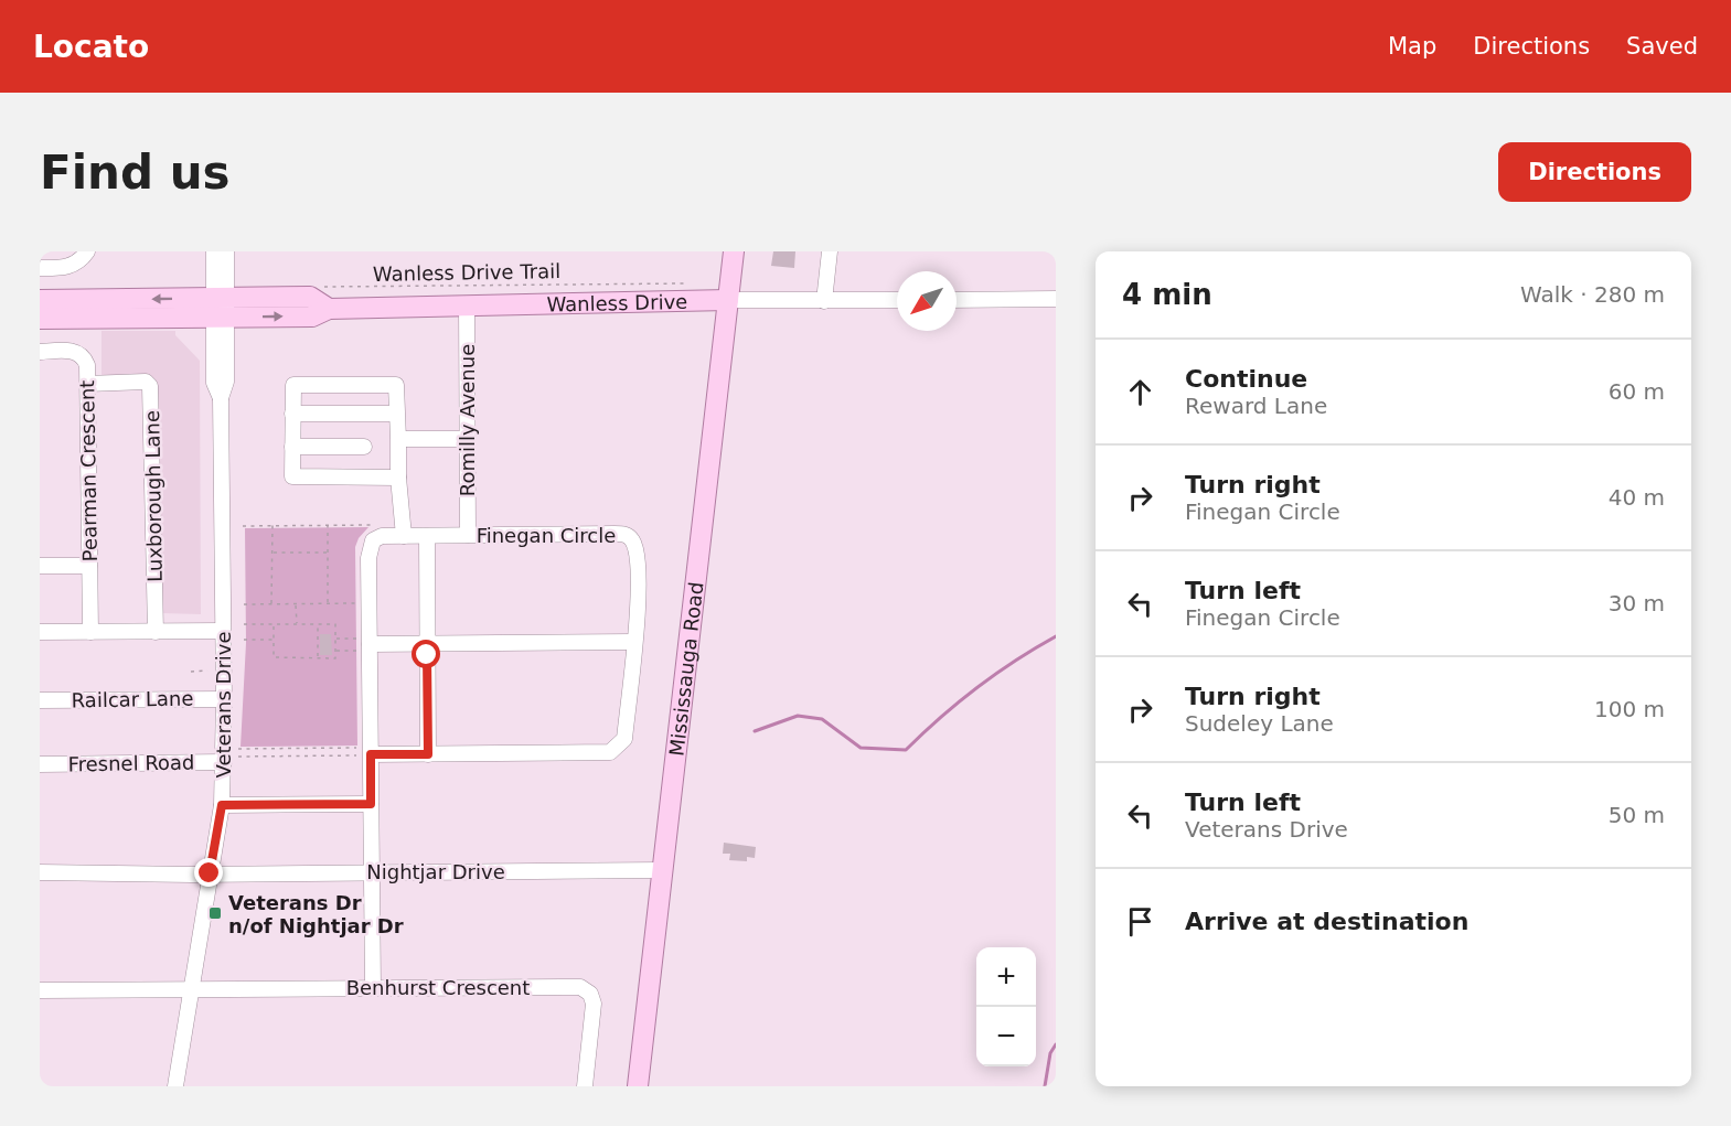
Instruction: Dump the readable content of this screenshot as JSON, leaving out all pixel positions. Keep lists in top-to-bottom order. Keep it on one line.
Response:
{"streets":{"main road":["Wanless Drive","Mississauga Road"],"street":["Romilly Avenue","Pearman Crescent","Luxborough Lane","Finegan Circle","Railcar Lane","Veterans Drive","Fresnel Road","Nightjar Drive","Benhurst Crescent"],"path":["Wanless Drive Trail"]},"crossings":[["Wanless Drive","Romilly Avenue"],["Wanless Drive","Mississauga Road"],["Wanless Drive","Veterans Drive"],["Romilly Avenue","Finegan Circle"],["Pearman Crescent","Luxborough Lane"],["Finegan Circle","Nightjar Drive"],["Finegan Circle","Benhurst Crescent"],["Mississauga Road","Nightjar Drive"],["Railcar Lane","Veterans Drive"],["Veterans Drive","Fresnel Road"],["Veterans Drive","Nightjar Drive"],["Veterans Drive","Benhurst Crescent"]],"places":{"transit":["Veterans Dr n/of Nightjar Dr"]},"north":"bottom left","page":{"header":"Locato","nav":["Map","Directions","Saved"],"buttons":"Directions","title":"Find us","heading":["4 min","Walk · 280 m"],"list":[["Continue","Reward Lane","60 m"],["Turn right","Finegan Circle","40 m"],["Turn left","Finegan Circle","30 m"],["Turn right","Sudeley Lane","100 m"],["Turn left","Veterans Drive","50 m"],"Arrive at destination"],"map_buttons":["+","−"]}}
